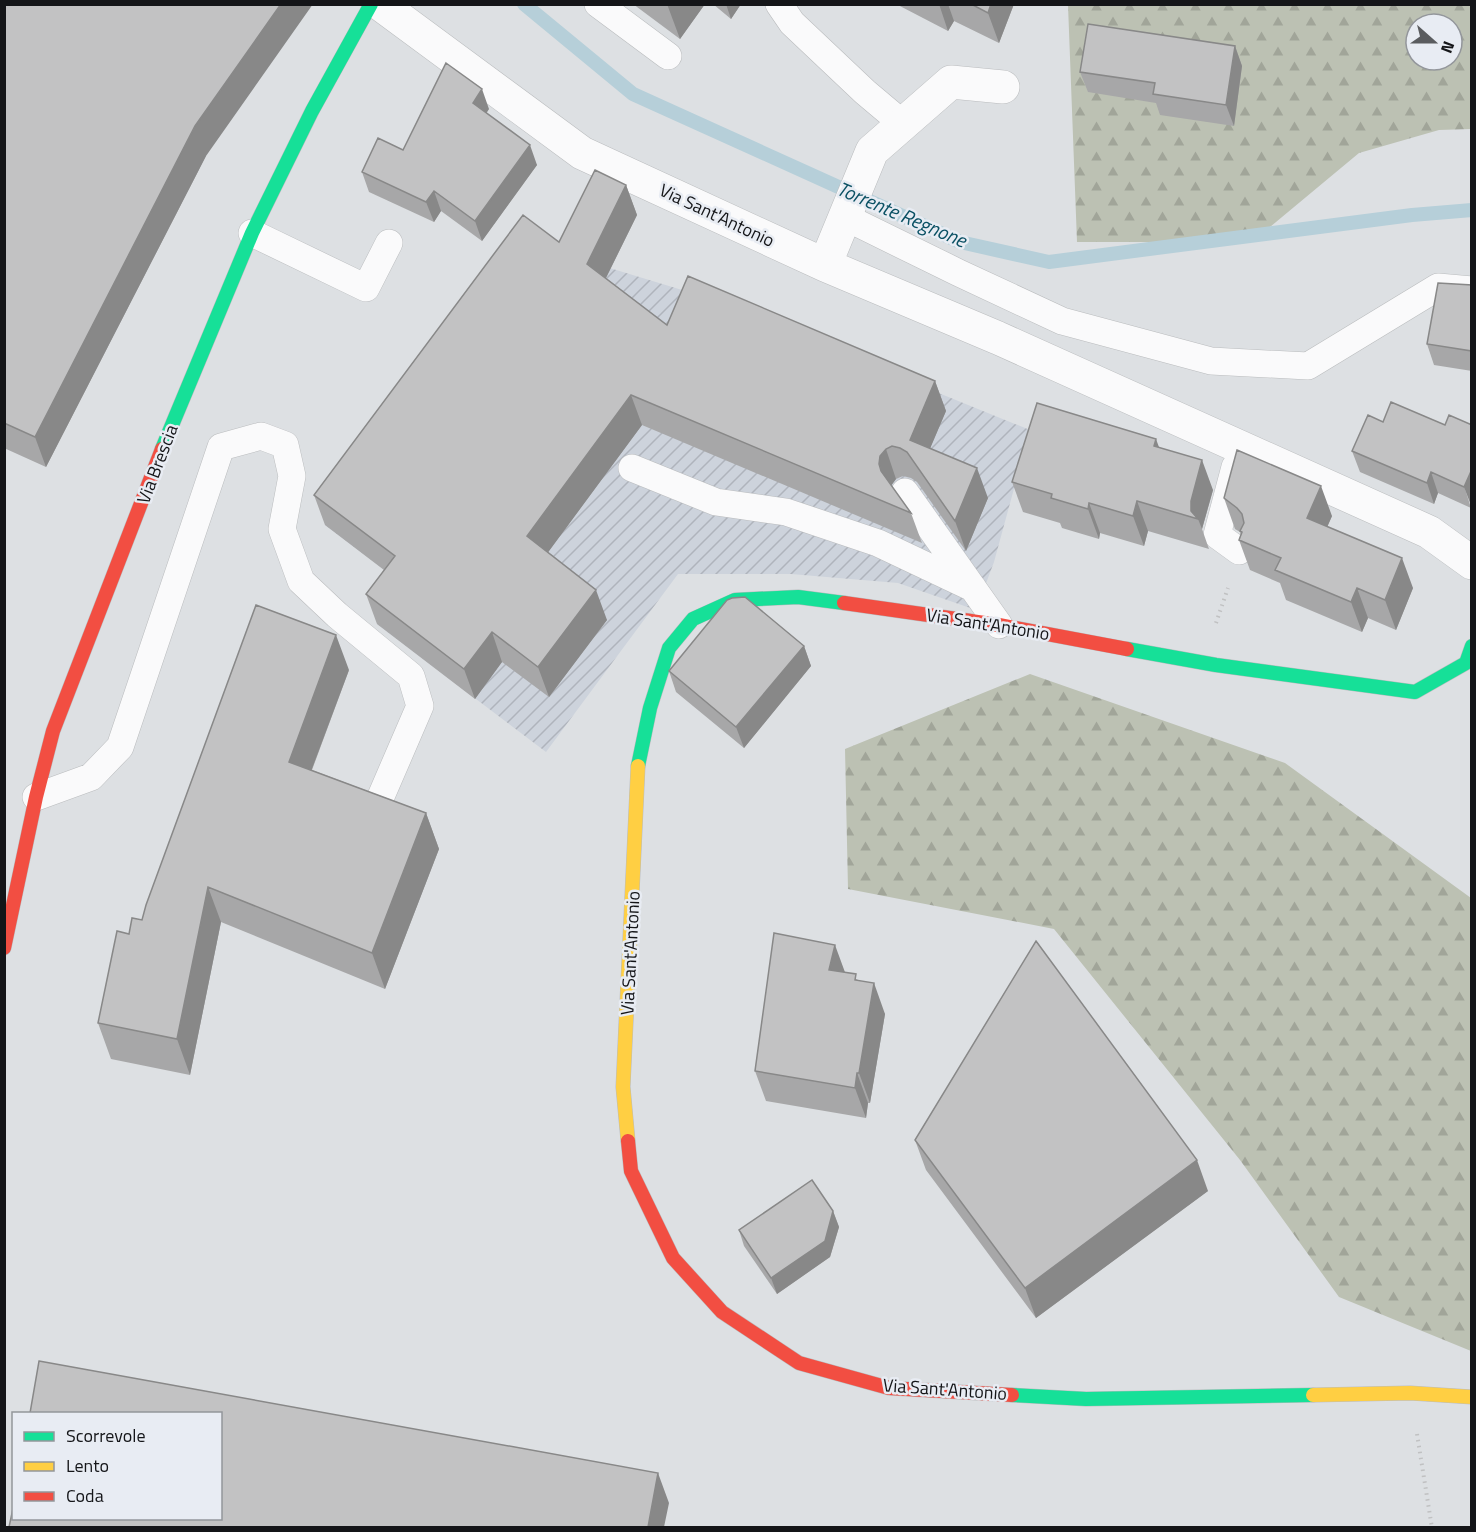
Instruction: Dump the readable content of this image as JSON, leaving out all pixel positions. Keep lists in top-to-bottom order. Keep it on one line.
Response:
{"streets":{"street":["Via Sant'Antonio","Via Brescia"]},"water":["Torrente Regnone"],"legend":["Scorrevole","Lento","Coda"],"north":"right"}
